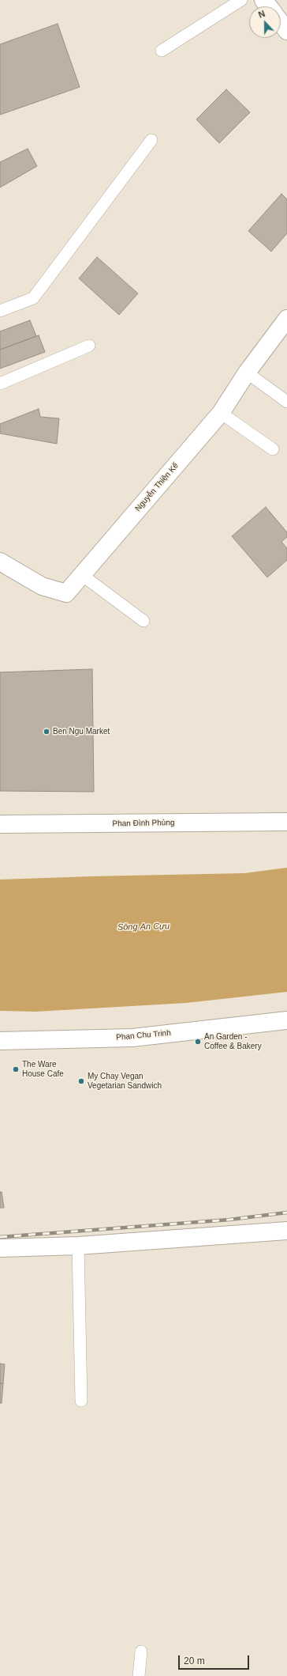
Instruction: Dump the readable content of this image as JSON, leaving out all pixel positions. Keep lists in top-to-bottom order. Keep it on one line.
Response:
{"streets":{"street":["Nguyễn Thiện Kế","Phan Đình Phùng","Phan Chu Trinh"]},"water":["Sông An Cựu"],"places":["Ben Ngu Market","An Garden - Coffee & Bakery","The Ware House Cafe","My Chay Vegan Vegetarian Sandwich"],"scale_bar":"20 m","north":"top"}
